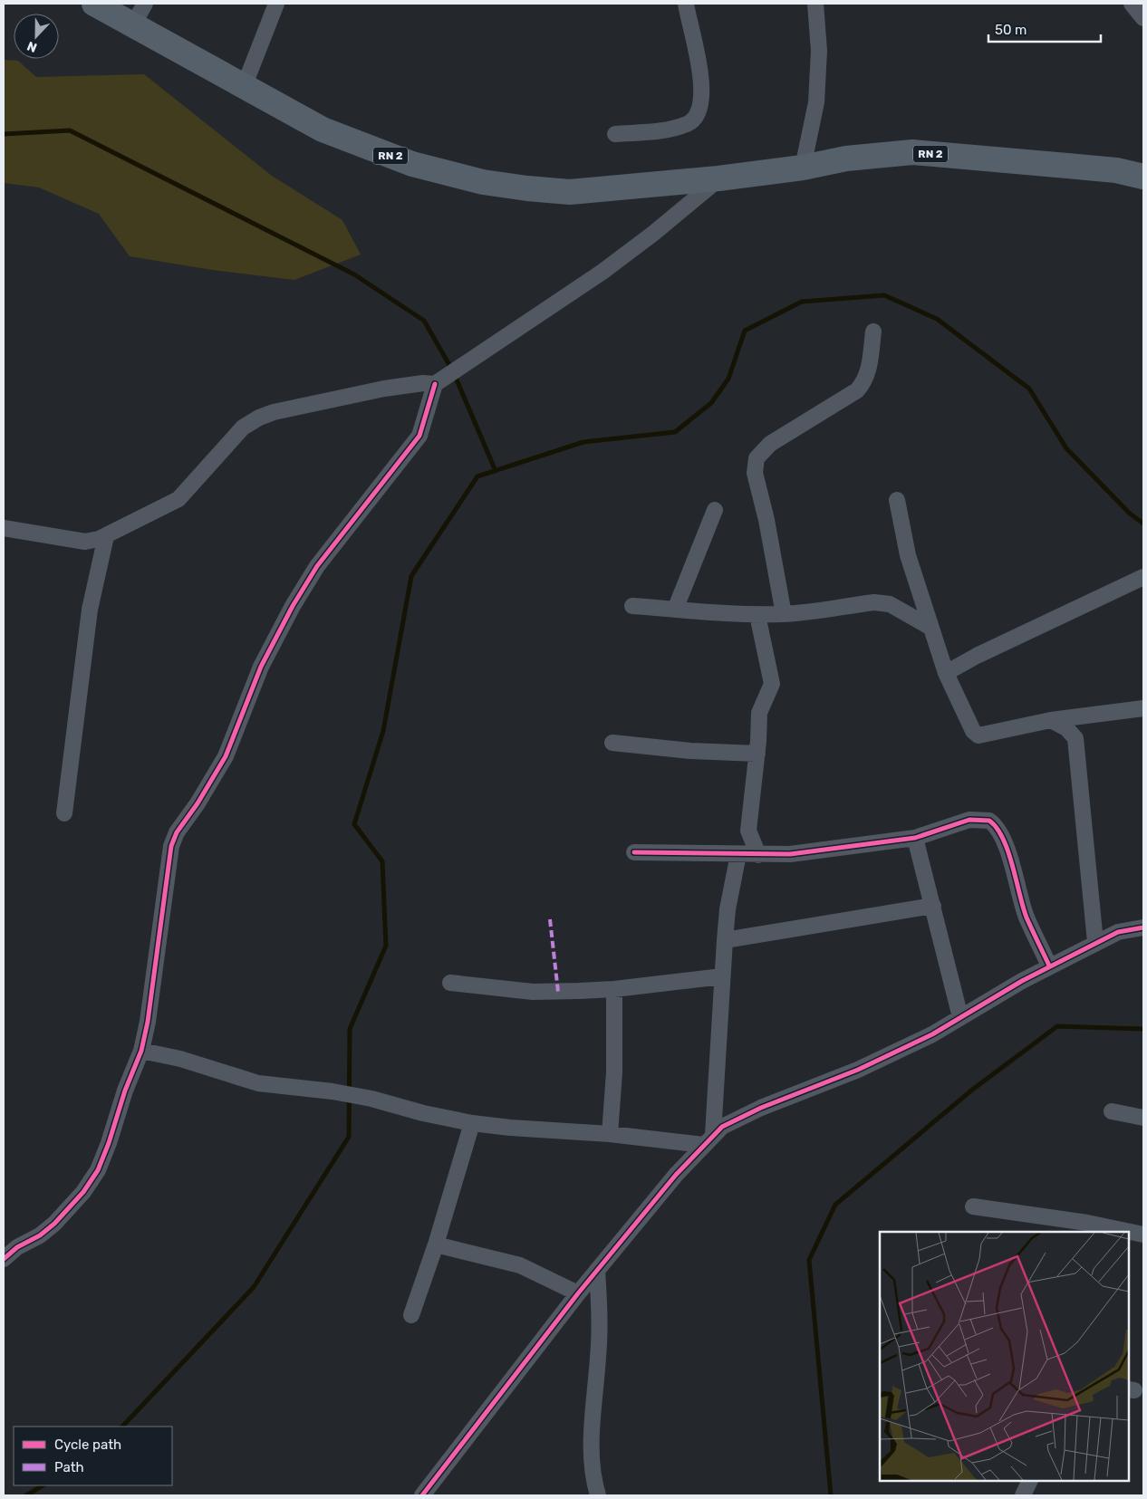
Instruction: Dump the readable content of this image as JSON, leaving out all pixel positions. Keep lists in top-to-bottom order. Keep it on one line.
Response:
{"streets":{"highway":["RN 2"]},"legend":["Cycle path","Path"],"scale_bar":"50 m","north":"bottom"}
